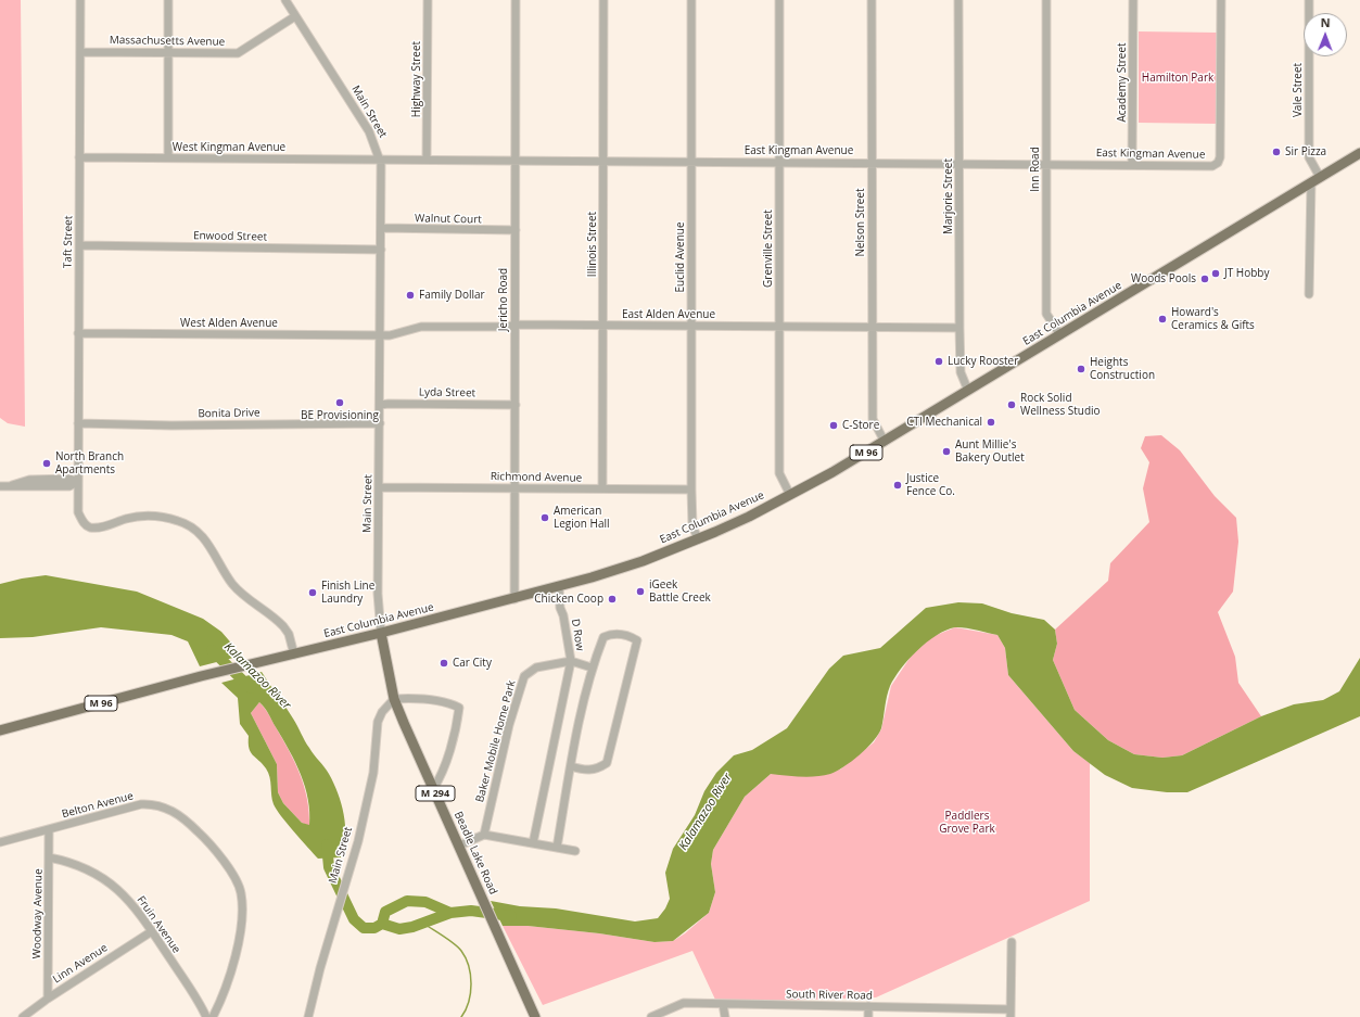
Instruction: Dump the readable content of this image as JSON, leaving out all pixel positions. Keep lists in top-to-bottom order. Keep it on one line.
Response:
{"streets":{"main road":["Main Street","East Columbia Avenue","M 96","M 294","Beadle Lake Road"],"street":["Massachusetts Avenue","Highway Street","Academy Street","Vale Street","West Kingman Avenue","East Kingman Avenue","Inn Road","Marjorie Street","Walnut Court","Nelson Street","Enwood Street","Taft Street","Illinois Street","Grenville Street","Euclid Avenue","Jericho Road","East Alden Avenue","West Alden Avenue","Lyda Street","Bonita Drive","Richmond Avenue","D Row","Baker Mobile Home Park","Belton Avenue","Woodway Avenue","Fruin Avenue","Linn Avenue","South River Road"]},"crossings":[["Massachusetts Avenue","Main Street"],["Massachusetts Avenue","Taft Street"],["Highway Street","East Kingman Avenue"],["Academy Street","East Kingman Avenue"],["Vale Street","East Columbia Avenue"],["Main Street","West Kingman Avenue"],["Main Street","East Kingman Avenue"],["Main Street","Walnut Court"],["Main Street","Enwood Street"],["Main Street","East Columbia Avenue"],["Main Street","East Alden Avenue"],["Main Street","West Alden Avenue"],["Main Street","Lyda Street"],["Main Street","Bonita Drive"],["Main Street","Richmond Avenue"],["Main Street","Beadle Lake Road"],["West Kingman Avenue","East Kingman Avenue"],["West Kingman Avenue","Taft Street"],["East Kingman Avenue","Inn Road"],["East Kingman Avenue","Marjorie Street"],["East Kingman Avenue","Nelson Street"],["East Kingman Avenue","Illinois Street"],["East Kingman Avenue","Grenville Street"],["East Kingman Avenue","Euclid Avenue"],["East Kingman Avenue","Jericho Road"],["Inn Road","East Columbia Avenue"],["Marjorie Street","East Columbia Avenue"],["Marjorie Street","East Alden Avenue"],["Walnut Court","Jericho Road"],["Nelson Street","East Columbia Avenue"],["Nelson Street","East Alden Avenue"],["Enwood Street","Taft Street"],["Taft Street","East Columbia Avenue"],["Taft Street","West Alden Avenue"],["Taft Street","Bonita Drive"],["Illinois Street","East Alden Avenue"],["Illinois Street","Richmond Avenue"],["Grenville Street","East Columbia Avenue"],["Grenville Street","East Alden Avenue"],["Euclid Avenue","East Columbia Avenue"],["Euclid Avenue","East Alden Avenue"],["Euclid Avenue","Richmond Avenue"],["Jericho Road","East Columbia Avenue"],["Jericho Road","East Alden Avenue"],["Jericho Road","Lyda Street"],["Jericho Road","Richmond Avenue"],["East Columbia Avenue","D Row"],["East Alden Avenue","West Alden Avenue"],["D Row","Baker Mobile Home Park"],["Belton Avenue","Woodway Avenue"],["Woodway Avenue","Fruin Avenue"],["Woodway Avenue","Linn Avenue"],["Fruin Avenue","Linn Avenue"]],"water":["Kalamazoo River"],"parks":["Hamilton Park","Paddlers Grove Park"],"places":["Sir Pizza","JT Hobby","Woods Pools","Family Dollar","Howard's Ceramics & Gifts","Lucky Rooster","Heights Construction","BE Provisioning","Rock Solid Wellness Studio","CTI Mechanical","C-Store","Aunt Millie's Bakery Outlet","North Branch Apartments","Justice Fence Co.","American Legion Hall","iGeek Battle Creek","Finish Line Laundry","Chicken Coop","Car City"],"north":"top"}
